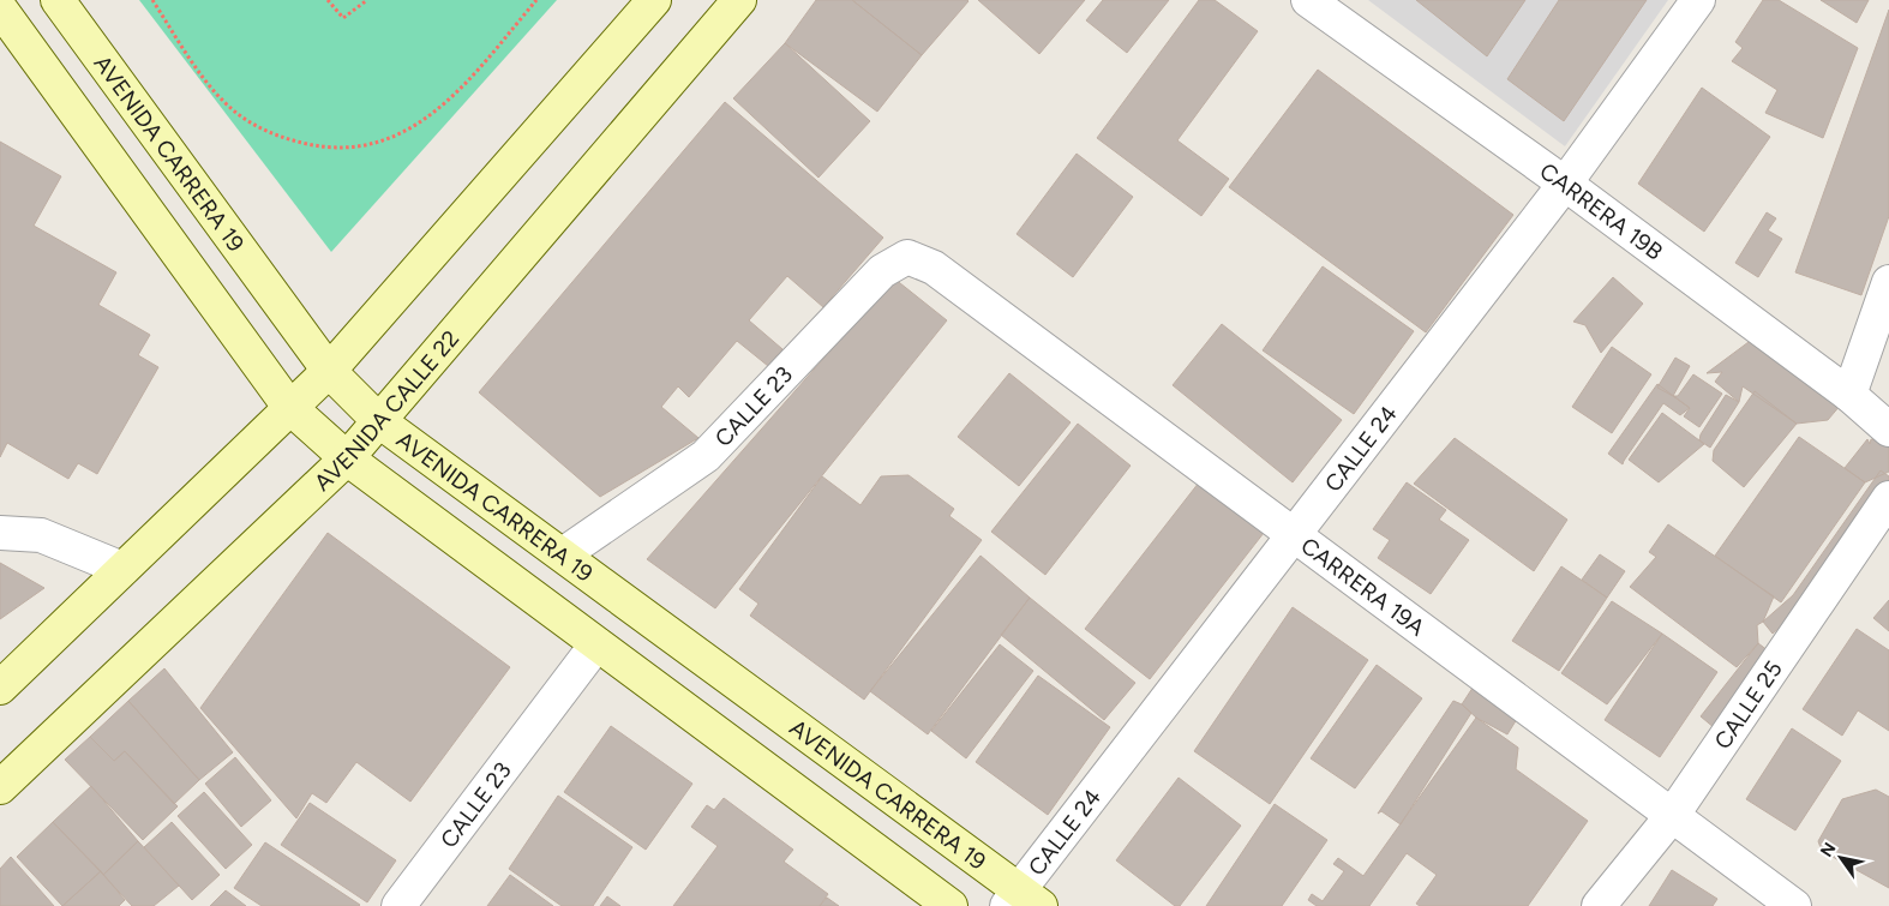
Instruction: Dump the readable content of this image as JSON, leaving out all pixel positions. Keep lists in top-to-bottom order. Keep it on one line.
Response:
{"streets":{"main road":["AVENIDA CARRERA 19","AVENIDA CALLE 22"],"street":["CARRERA 19B","CALLE 23","CALLE 24","CARRERA 19A","CALLE 25"]},"crossings":[["AVENIDA CARRERA 19","CALLE 23"],["AVENIDA CARRERA 19","AVENIDA CALLE 22"],["AVENIDA CARRERA 19","CALLE 24"],["CARRERA 19B","CALLE 24"],["CALLE 23","CARRERA 19A"],["CALLE 24","CARRERA 19A"],["CARRERA 19A","CALLE 25"]],"north":"top left"}
